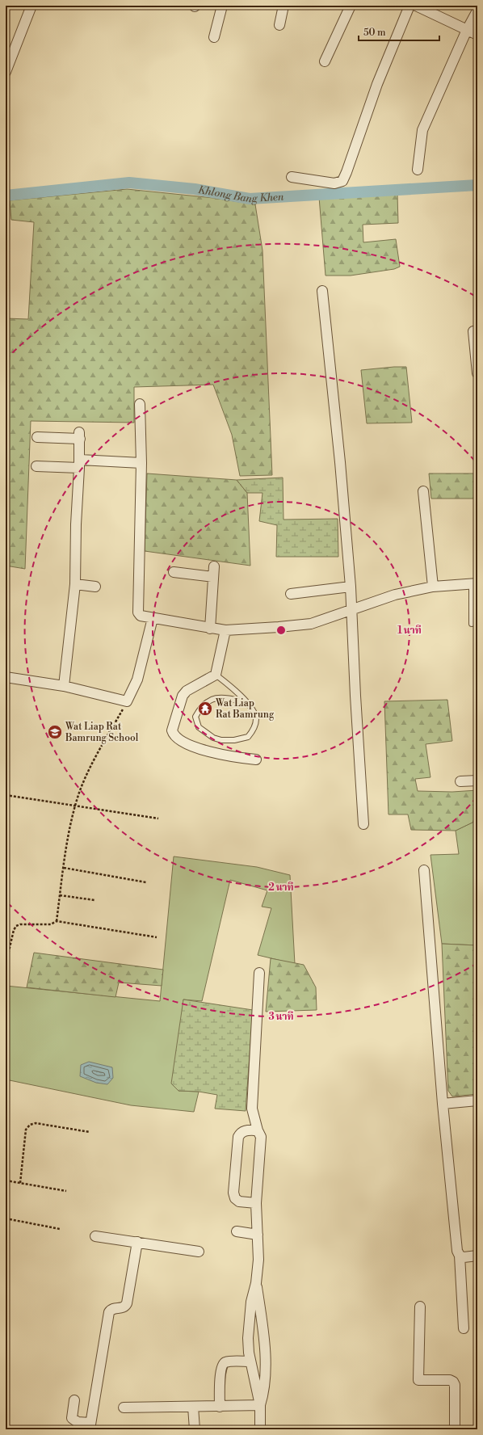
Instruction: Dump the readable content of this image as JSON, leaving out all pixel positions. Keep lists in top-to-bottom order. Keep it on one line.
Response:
{"water":["Khlong Bang Khen"],"places":{"temple":["Wat Liap Rat Bamrung"],"school or university":["Wat Liap Rat Bamrung School"]},"scale_bar":"50 m","rings":["1 นาที","2 นาที","3 นาที"]}
